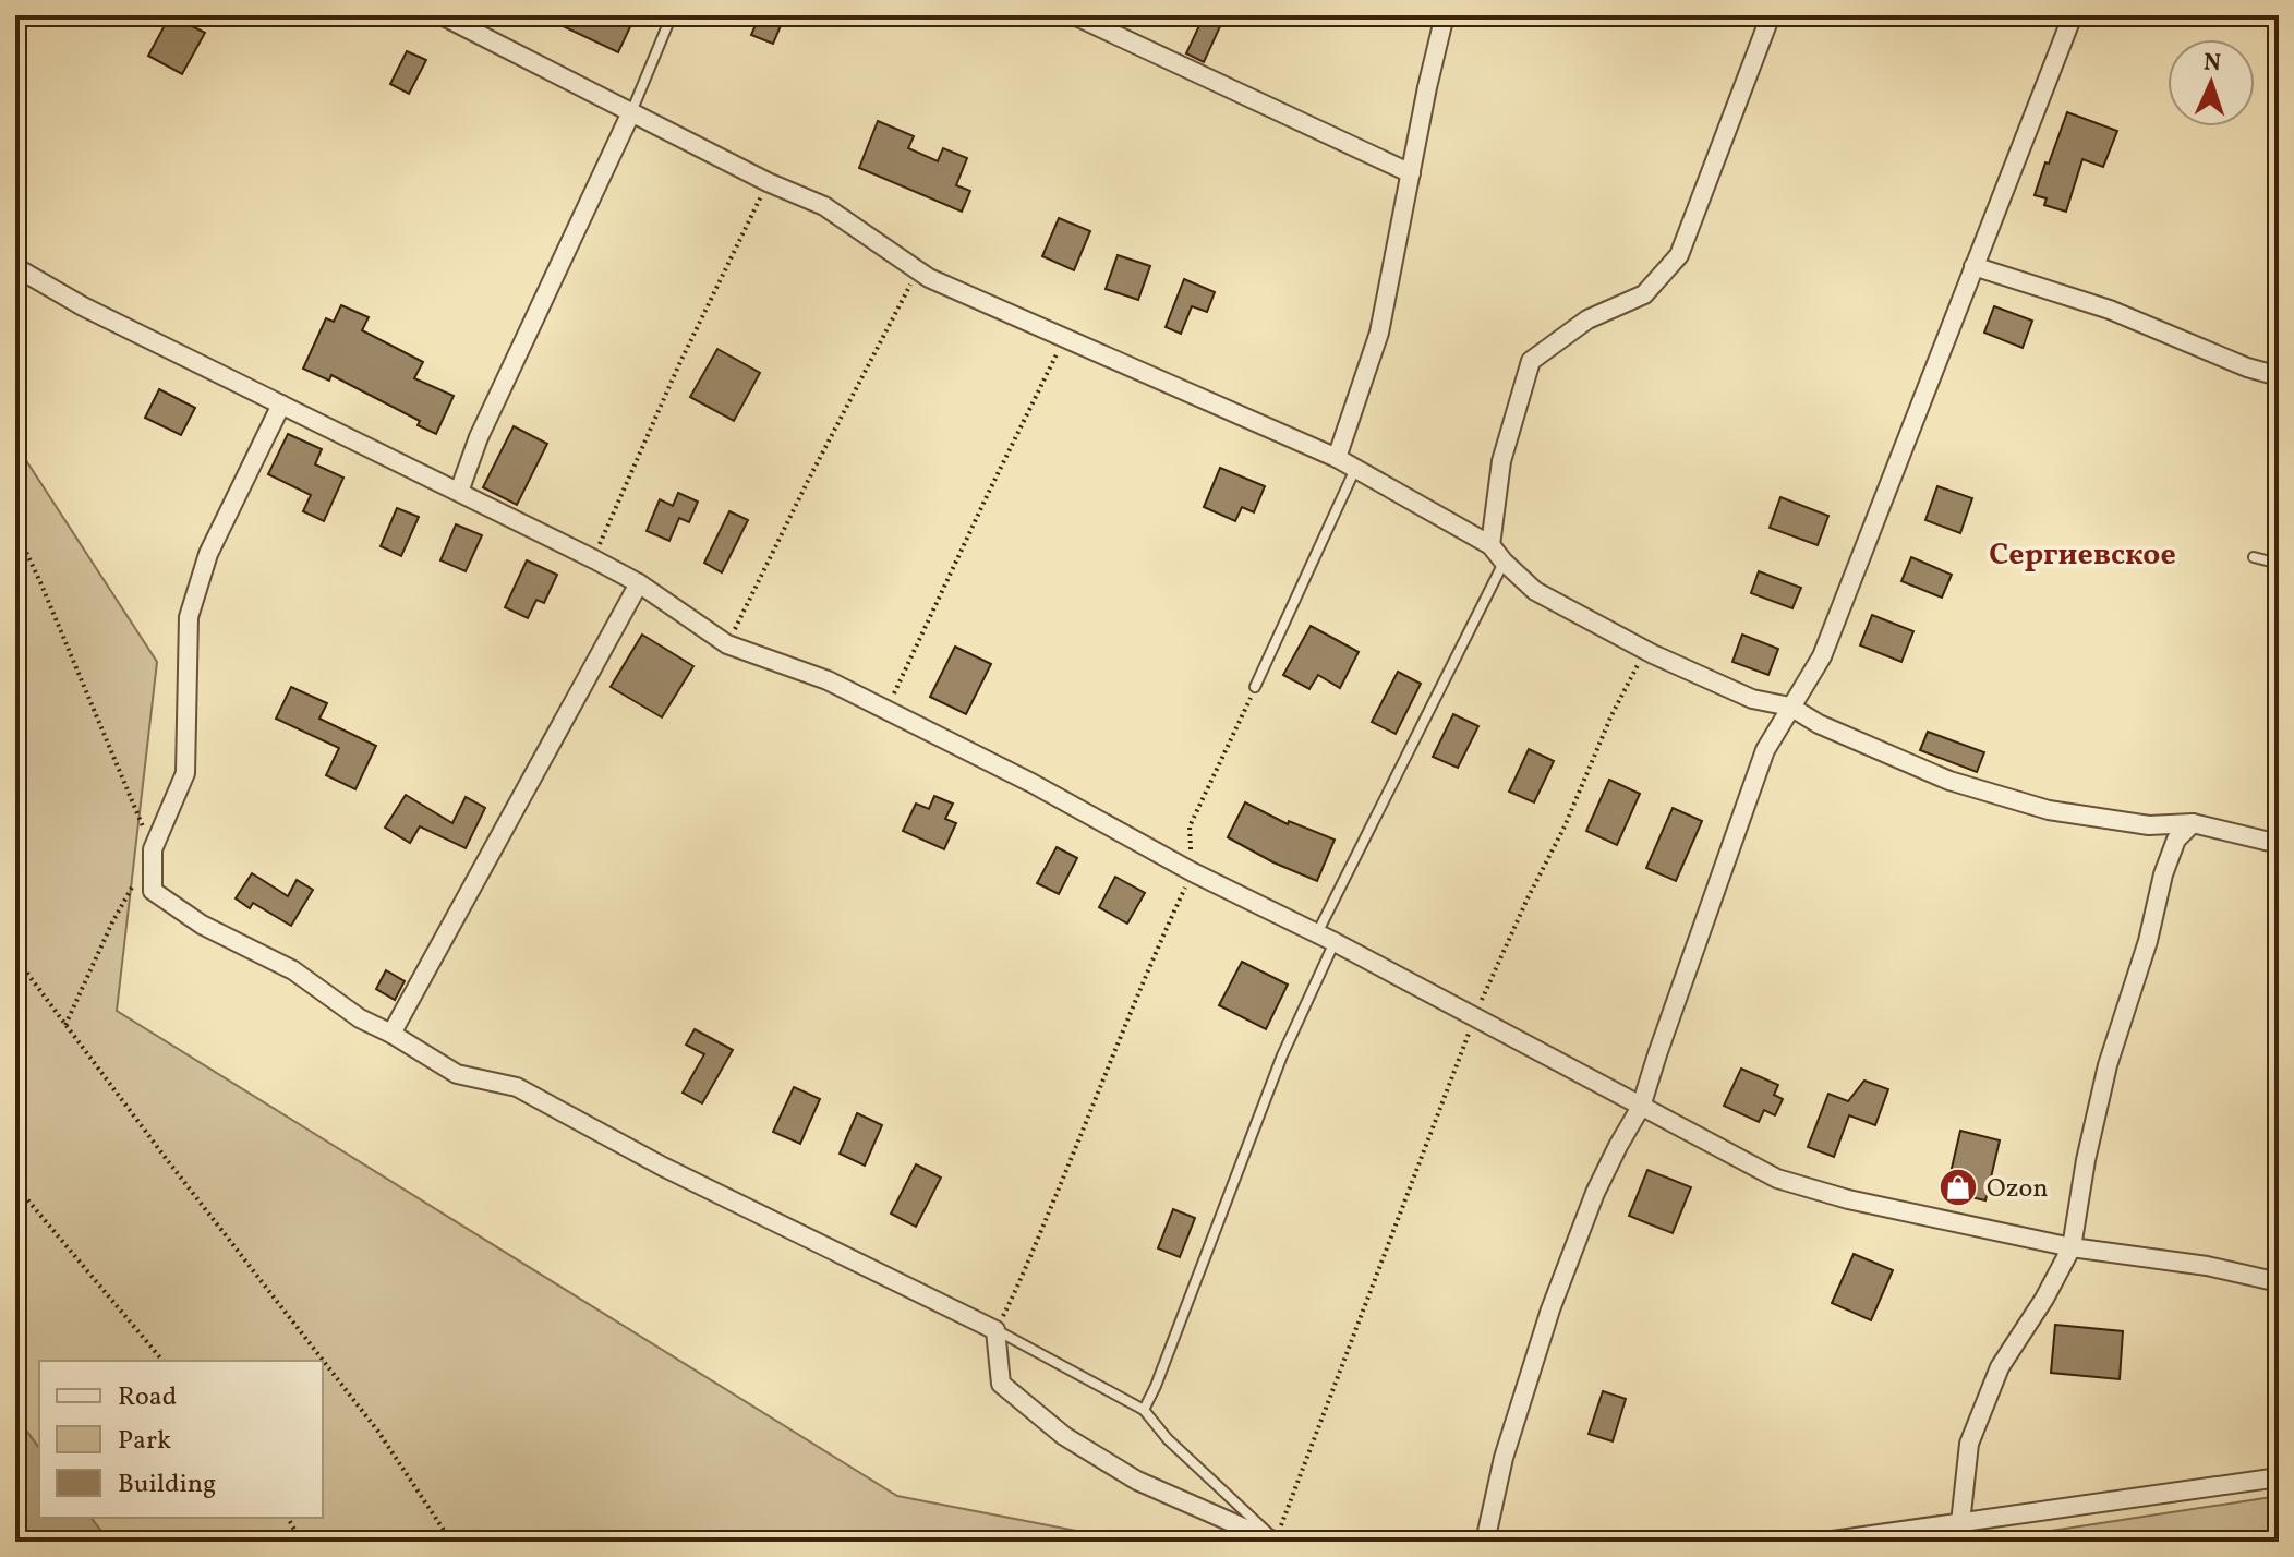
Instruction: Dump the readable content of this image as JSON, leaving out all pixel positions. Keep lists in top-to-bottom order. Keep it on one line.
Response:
{"districts":["Сергиевское"],"places":{"shop":["Ozon"]},"legend":["Road","Park","Building"],"north":"top"}
